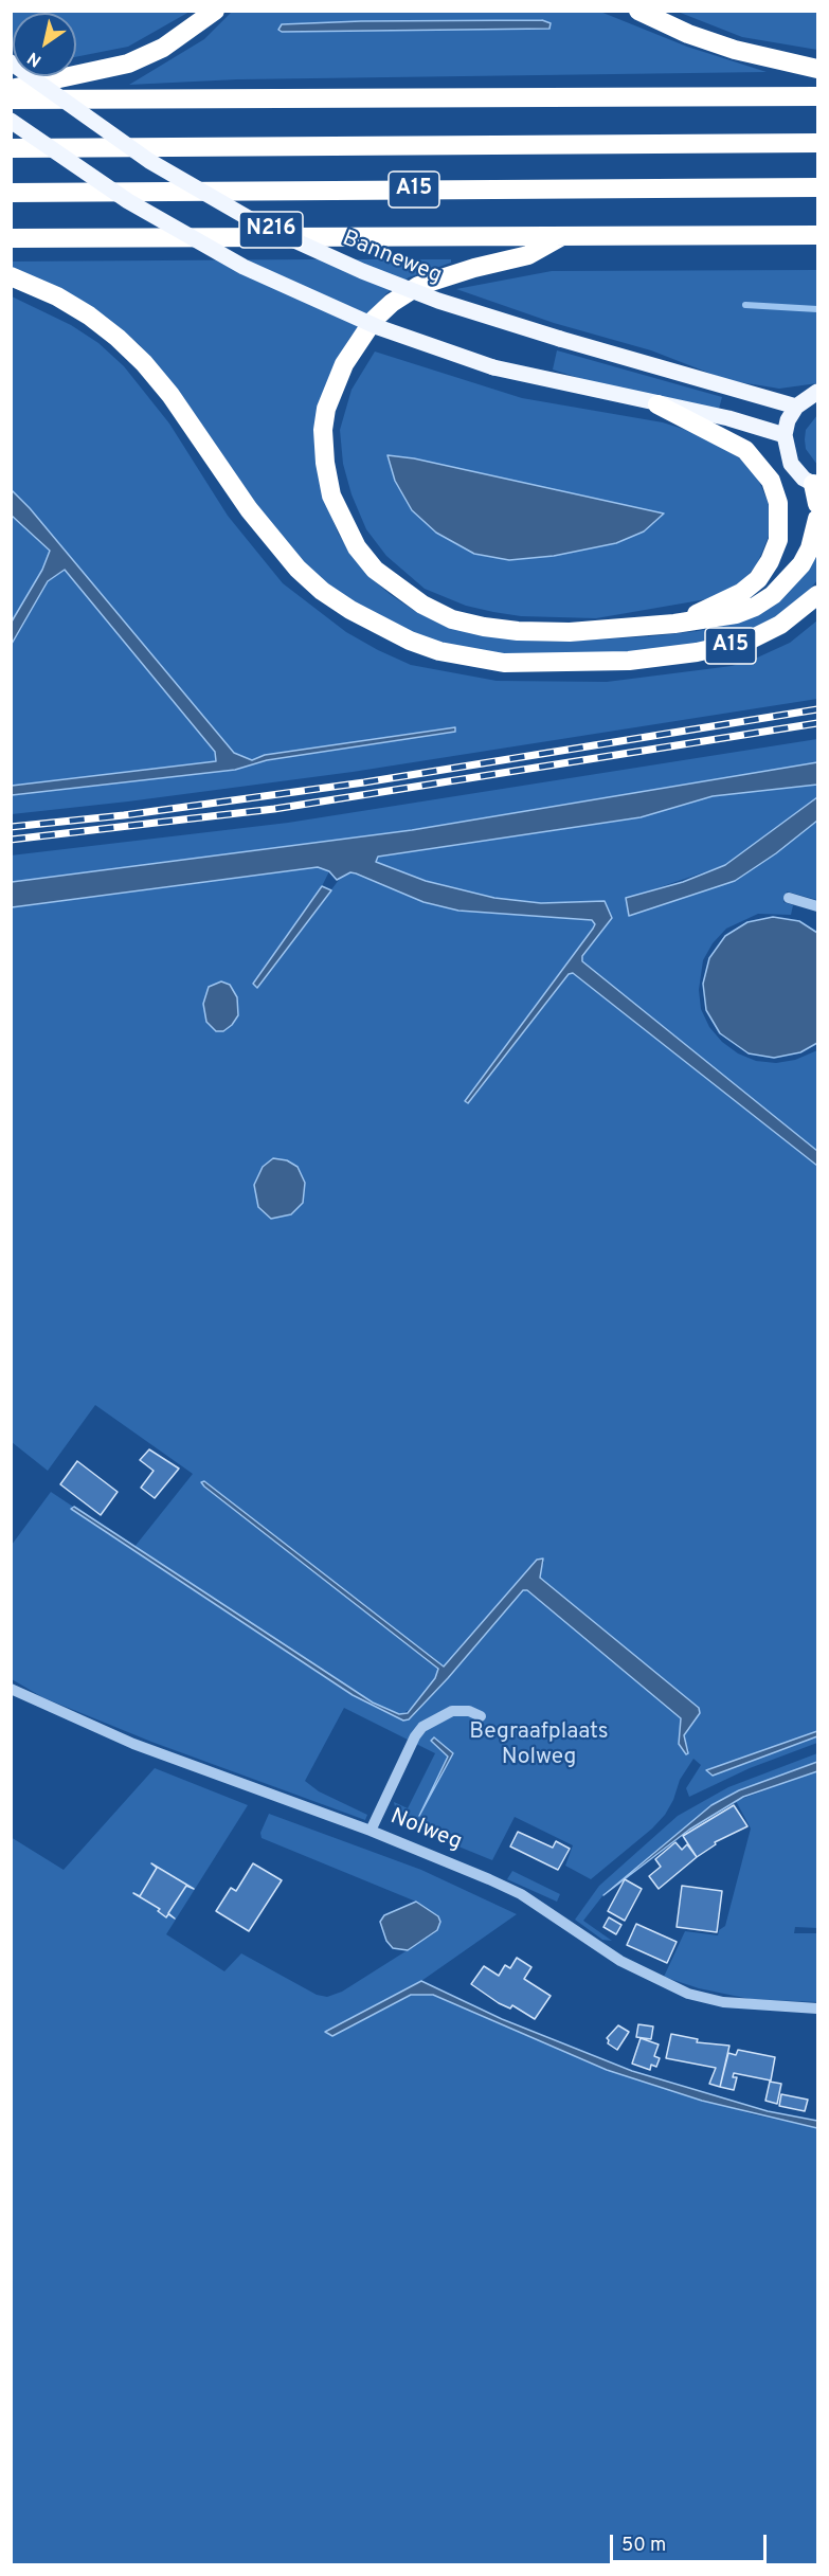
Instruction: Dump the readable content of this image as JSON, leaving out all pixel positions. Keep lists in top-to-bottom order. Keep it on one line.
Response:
{"streets":{"highway":["A15"],"main road":["N216","Banneweg"],"street":["Nolweg"]},"crossings":[["A15","N216"]],"parks":["Begraafplaats Nolweg"],"scale_bar":"50 m","north":"bottom left"}
